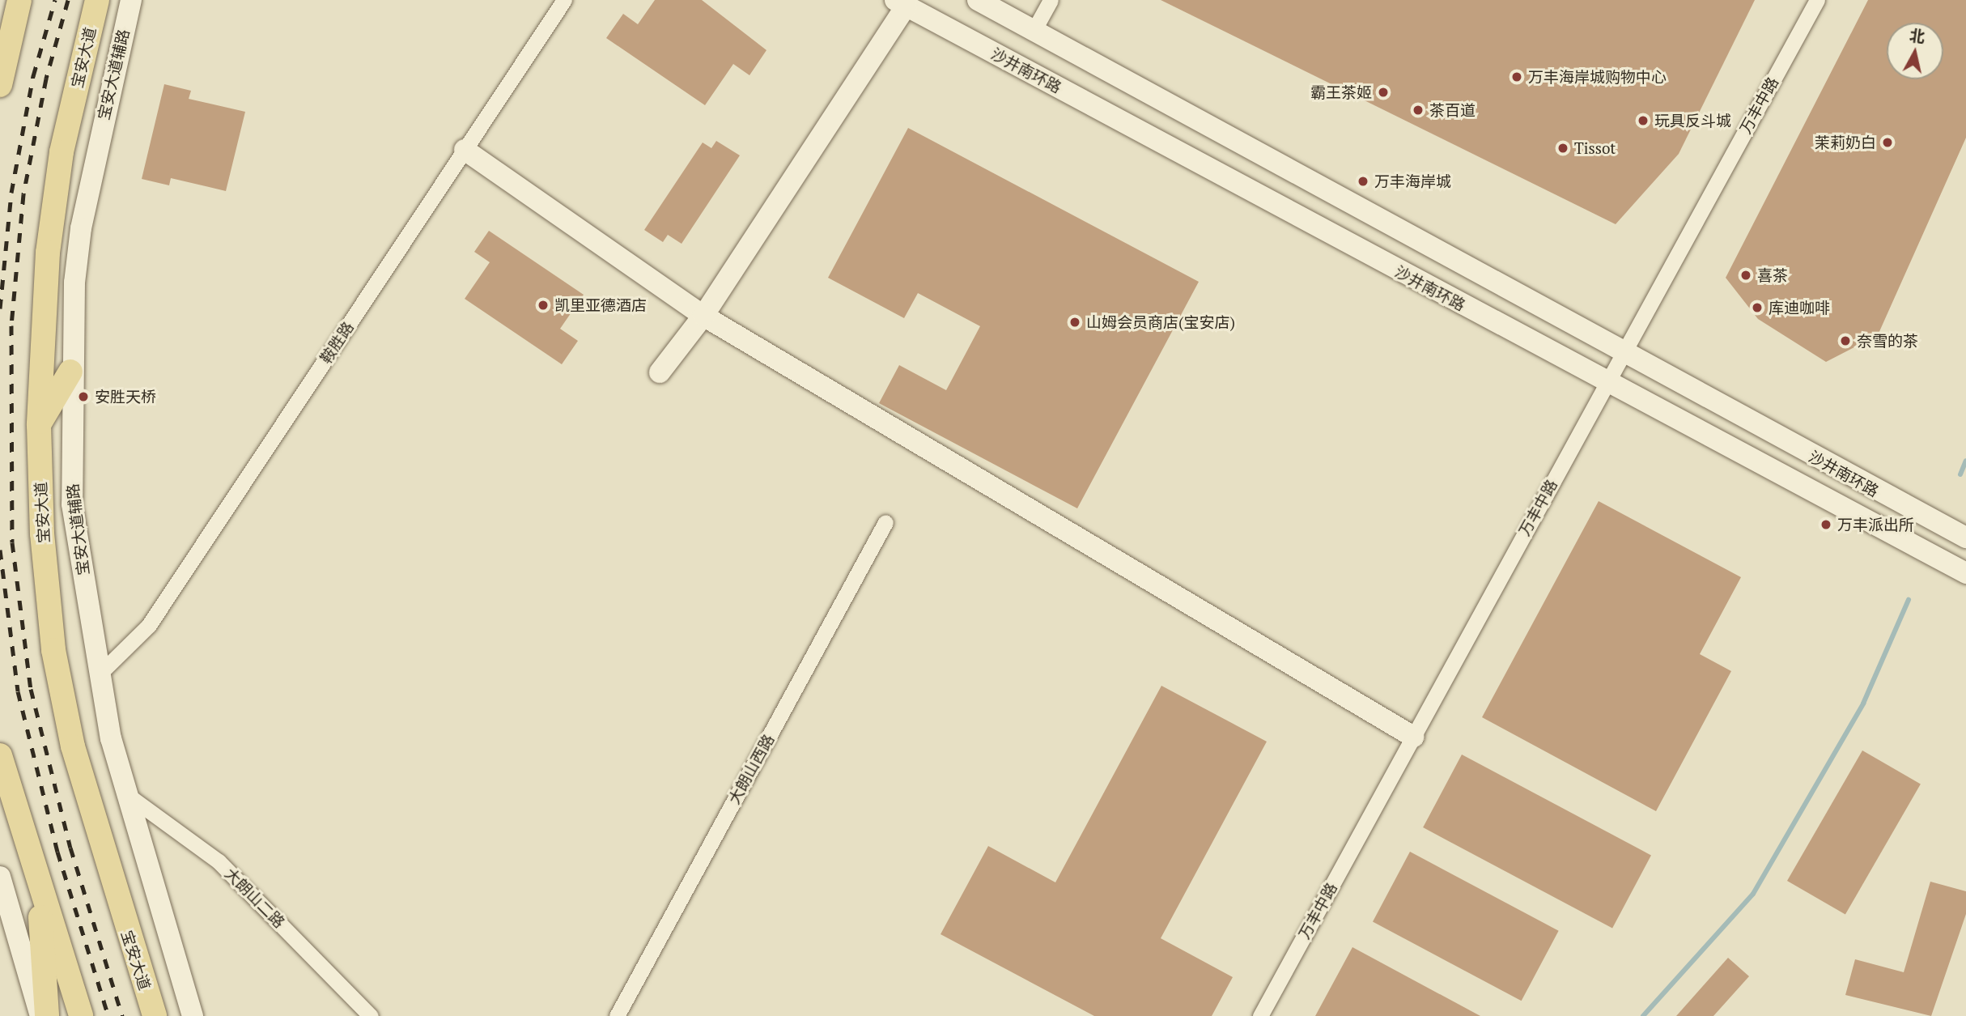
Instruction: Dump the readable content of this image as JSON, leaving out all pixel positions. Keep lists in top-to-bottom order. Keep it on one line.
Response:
{"streets":{"main road":["宝安大道","沙井南环路","宝安大道辅路"],"street":["万丰中路","鞍胜路","大朗山西路","大朗山二路"]},"crossings":[["沙井南环路","万丰中路"],["宝安大道辅路","鞍胜路"],["宝安大道辅路","大朗山二路"]],"places":["万丰海岸城购物中心","霸王茶姬","茶百道","玩具反斗城","茉莉奶白","Tissot","万丰海岸城","喜茶","凯里亚德酒店","库迪咖啡","山姆会员商店(宝安店)","奈雪的茶","安胜天桥","万丰派出所"],"north":"top"}
